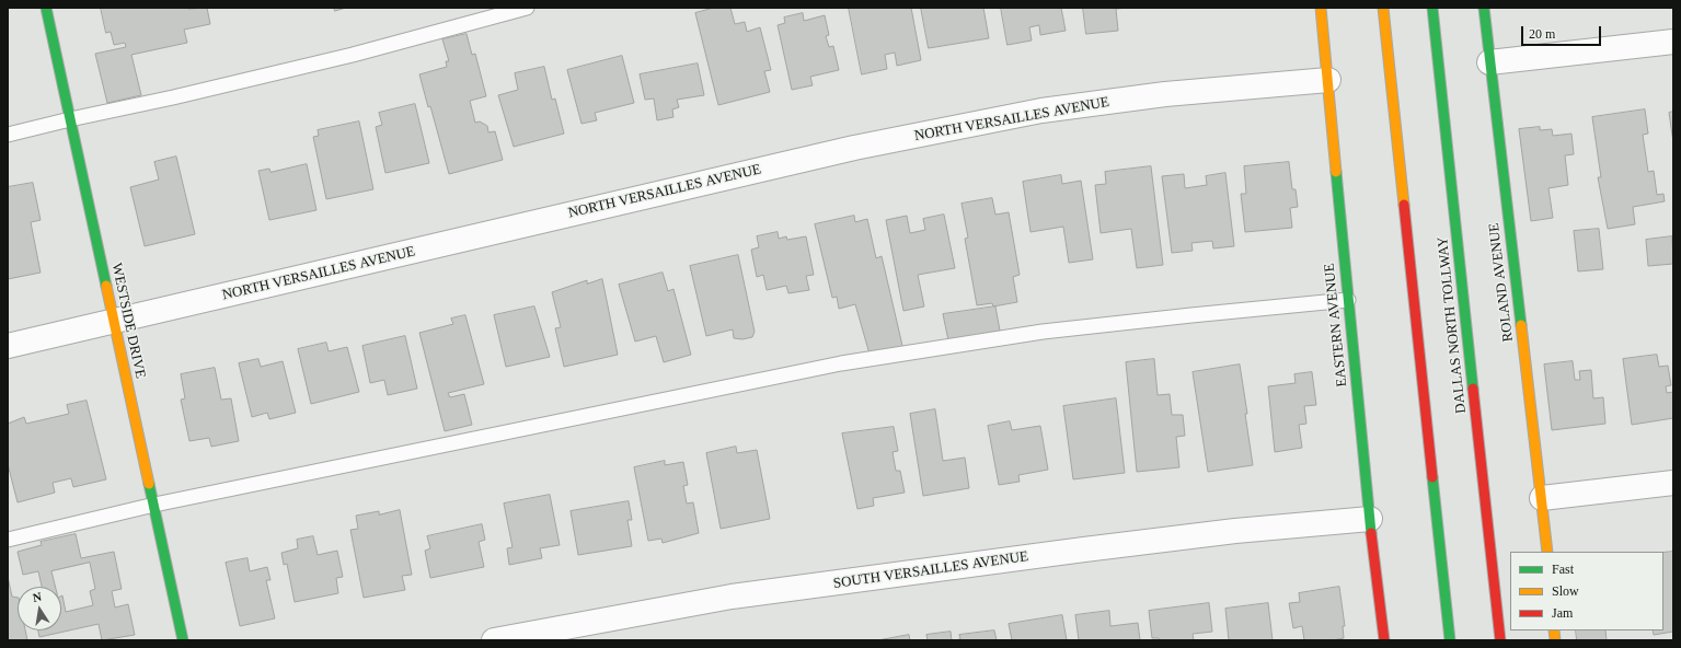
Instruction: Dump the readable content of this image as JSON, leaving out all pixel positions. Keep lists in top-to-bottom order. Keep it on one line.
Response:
{"streets":{"main road":["ROLAND AVENUE","WESTSIDE DRIVE","EASTERN AVENUE","DALLAS NORTH TOLLWAY"],"street":["NORTH VERSAILLES AVENUE","SOUTH VERSAILLES AVENUE"]},"crossings":[["NORTH VERSAILLES AVENUE","WESTSIDE DRIVE"],["NORTH VERSAILLES AVENUE","EASTERN AVENUE"],["EASTERN AVENUE","SOUTH VERSAILLES AVENUE"]],"legend":["Fast","Slow","Jam"],"scale_bar":"20 m","north":"top"}
